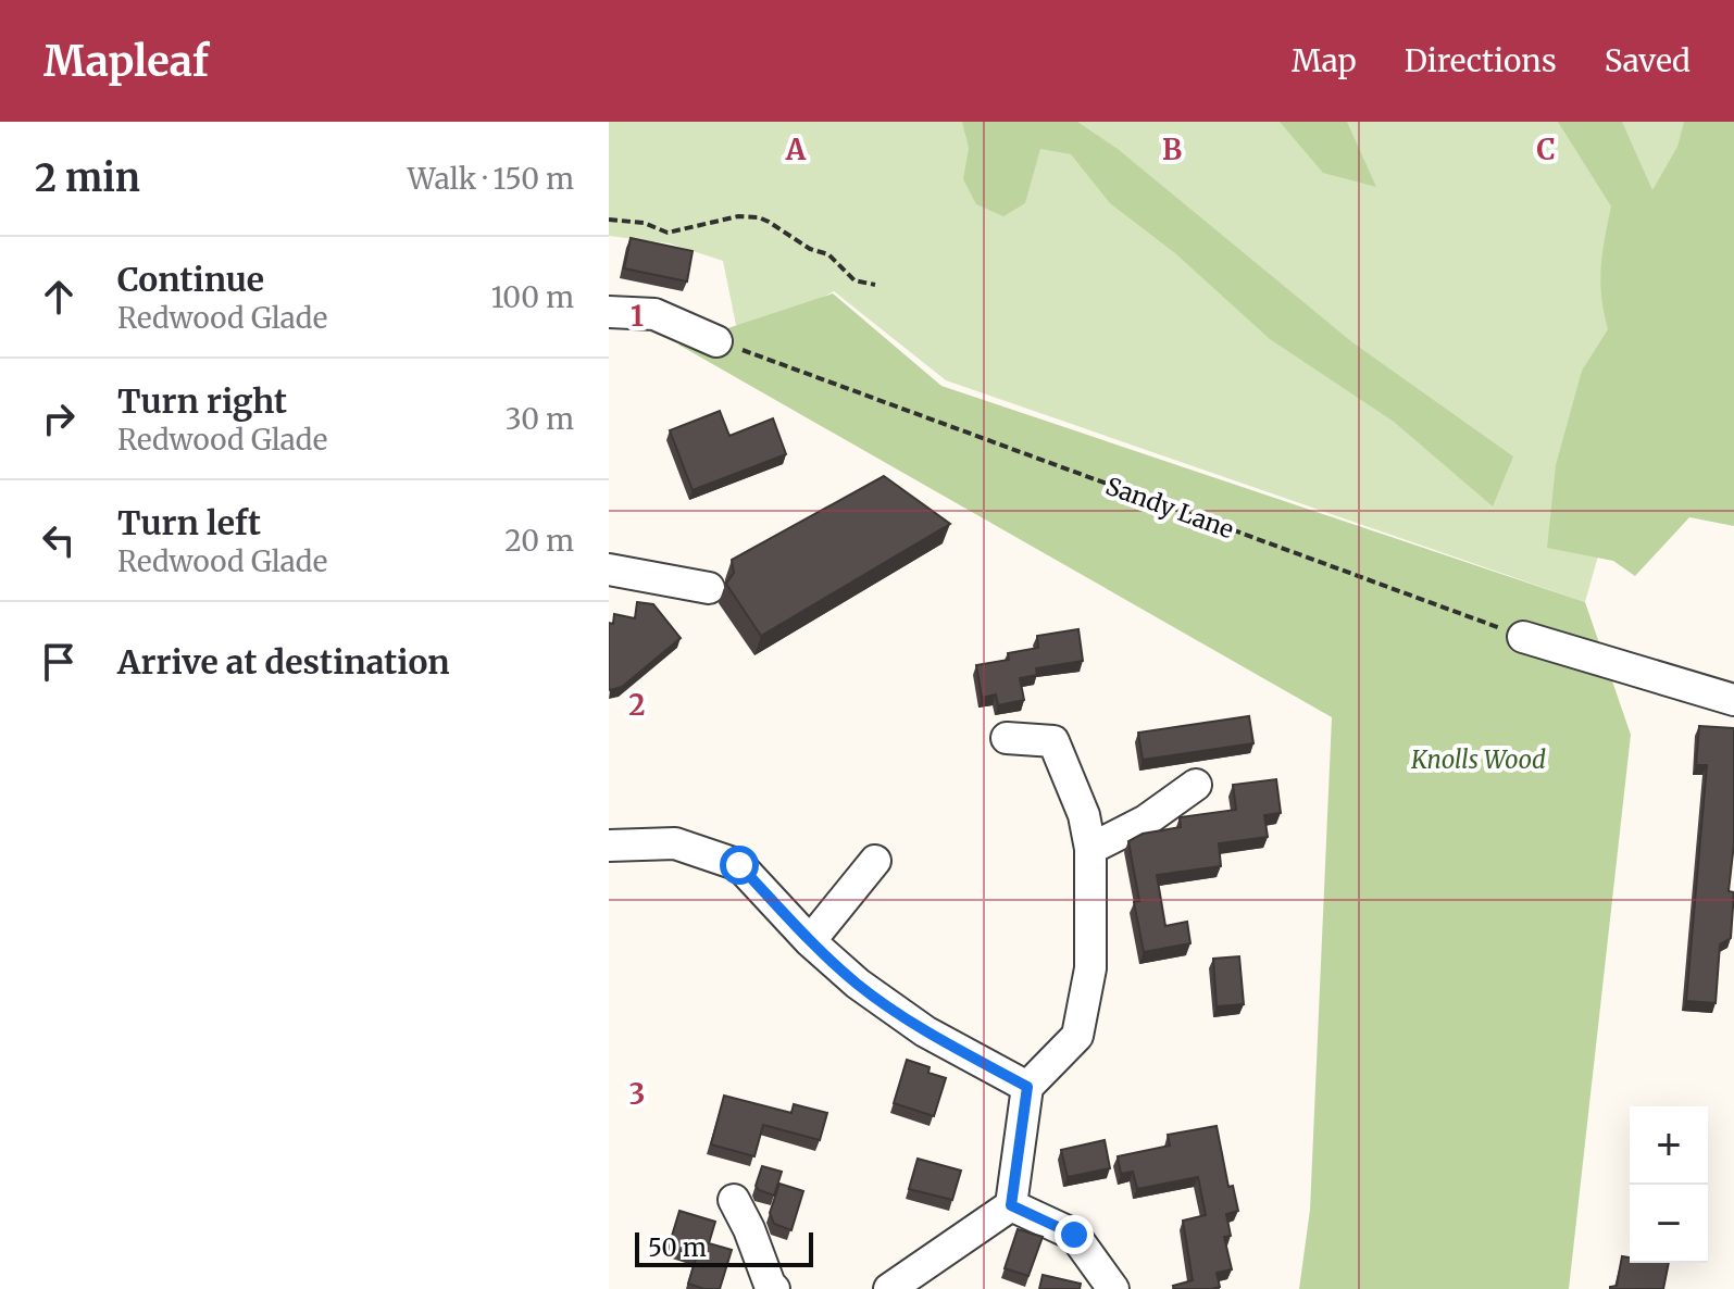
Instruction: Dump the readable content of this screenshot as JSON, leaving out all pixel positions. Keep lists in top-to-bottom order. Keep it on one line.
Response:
{"streets":{"path":["Sandy Lane"]},"parks":["Knolls Wood"],"scale_bar":"50 m","page":{"header":"Mapleaf","nav":["Map","Directions","Saved"],"heading":["2 min","Walk · 150 m"],"list":[["Continue","Redwood Glade","100 m"],["Turn right","Redwood Glade","30 m"],["Turn left","Redwood Glade","20 m"],"Arrive at destination"],"map_buttons":["+","−"],"scale":"50 m"},"grid":{"columns":["A","B","C"],"rows":["1","2","3"]}}
